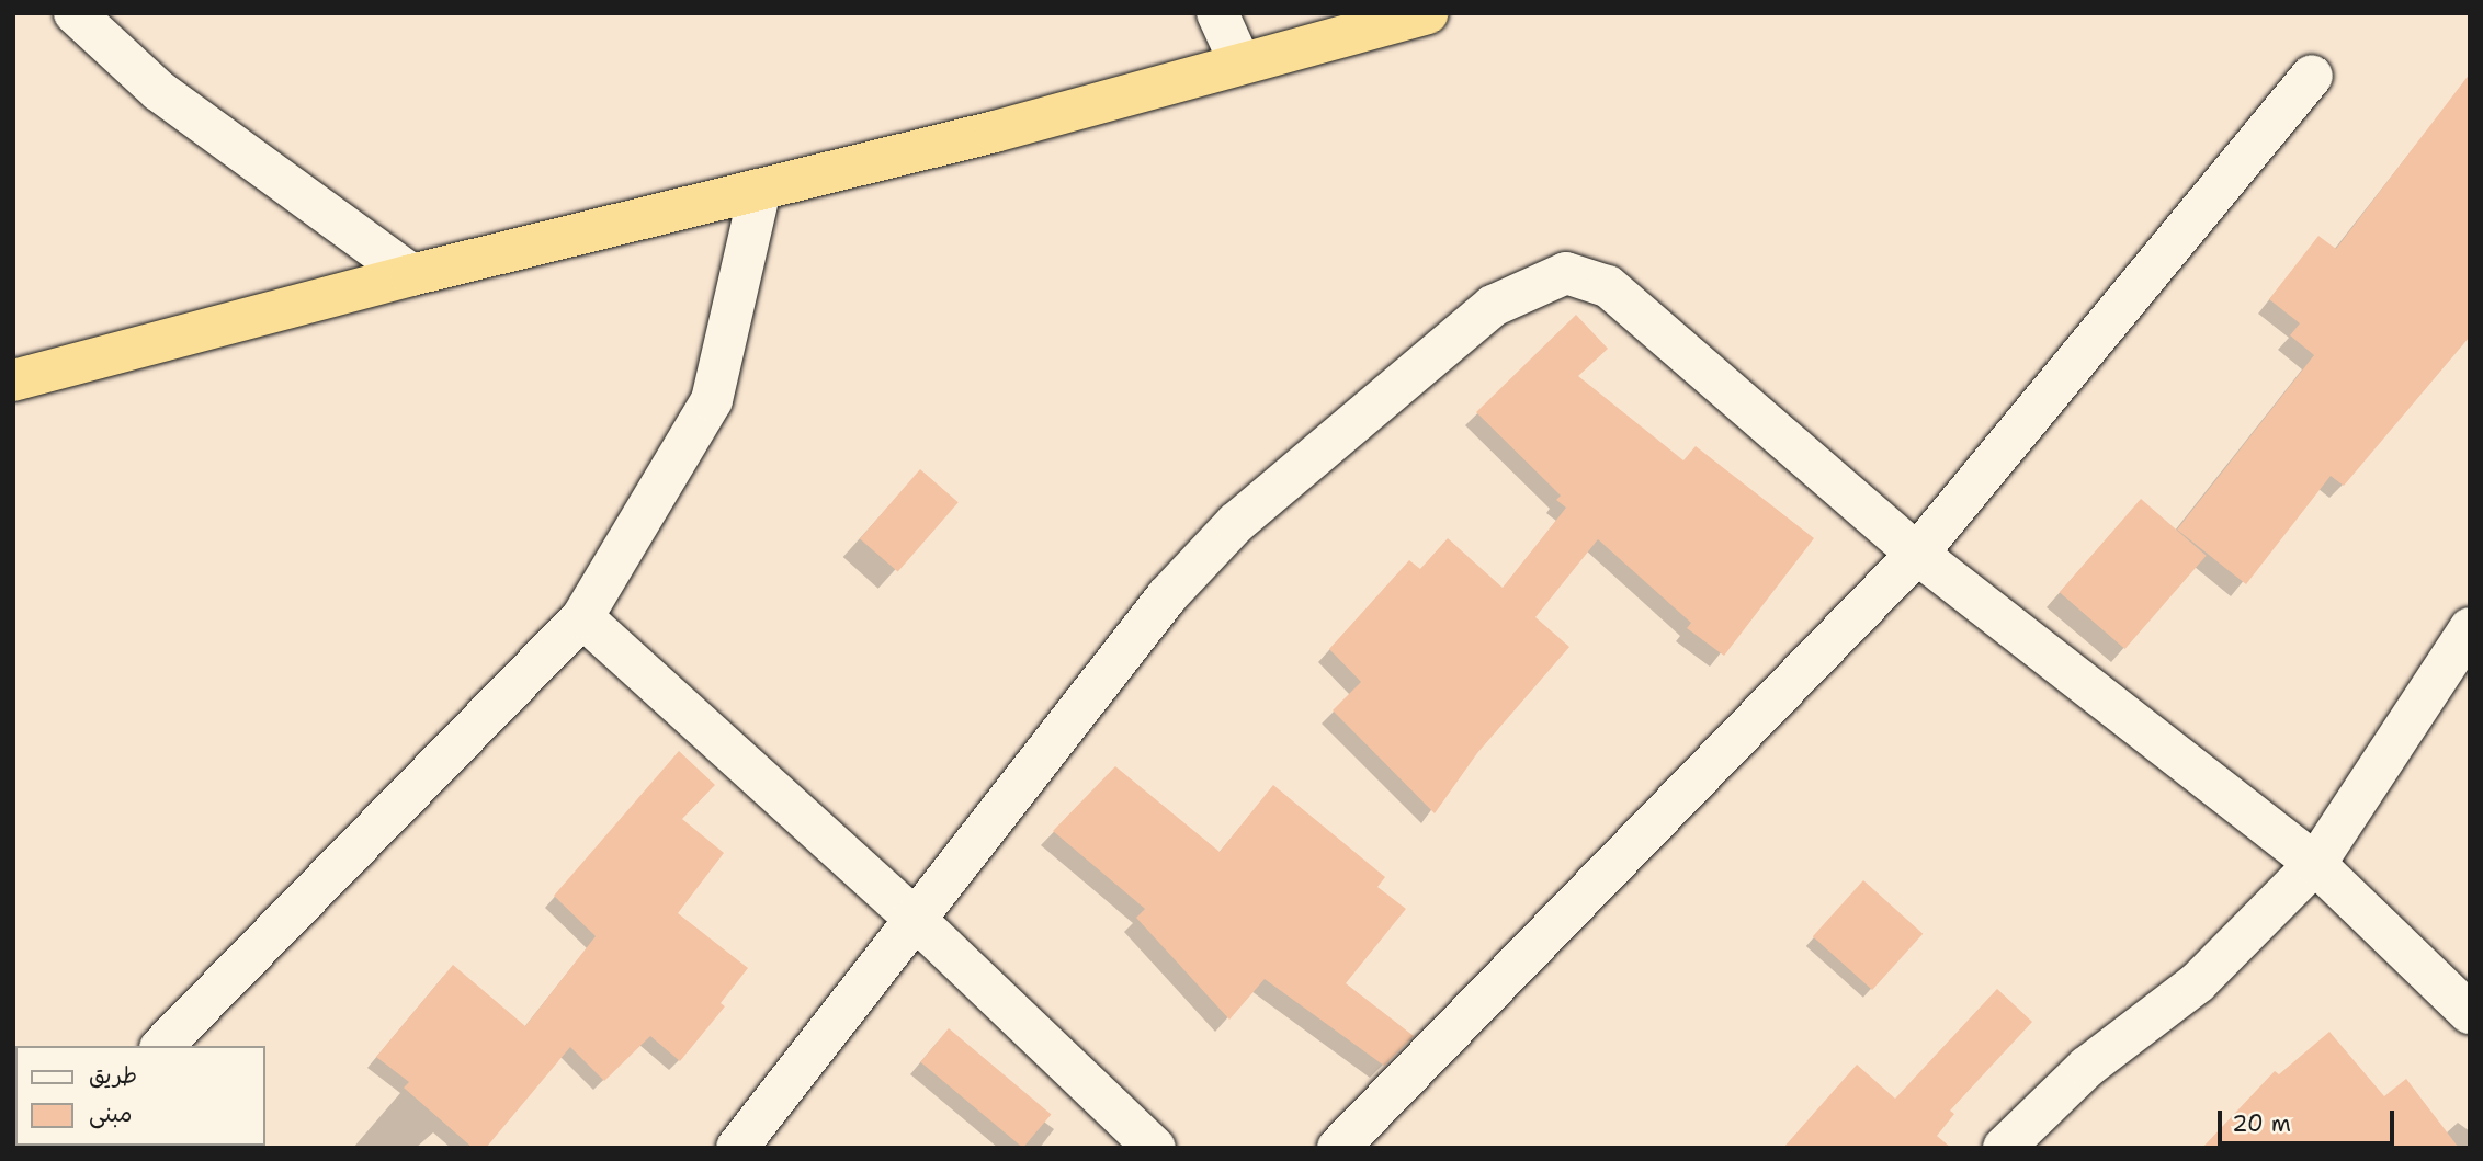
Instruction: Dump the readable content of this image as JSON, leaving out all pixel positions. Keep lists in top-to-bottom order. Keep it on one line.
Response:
{"legend":["طريق","مبنى"],"scale_bar":"20 m"}
